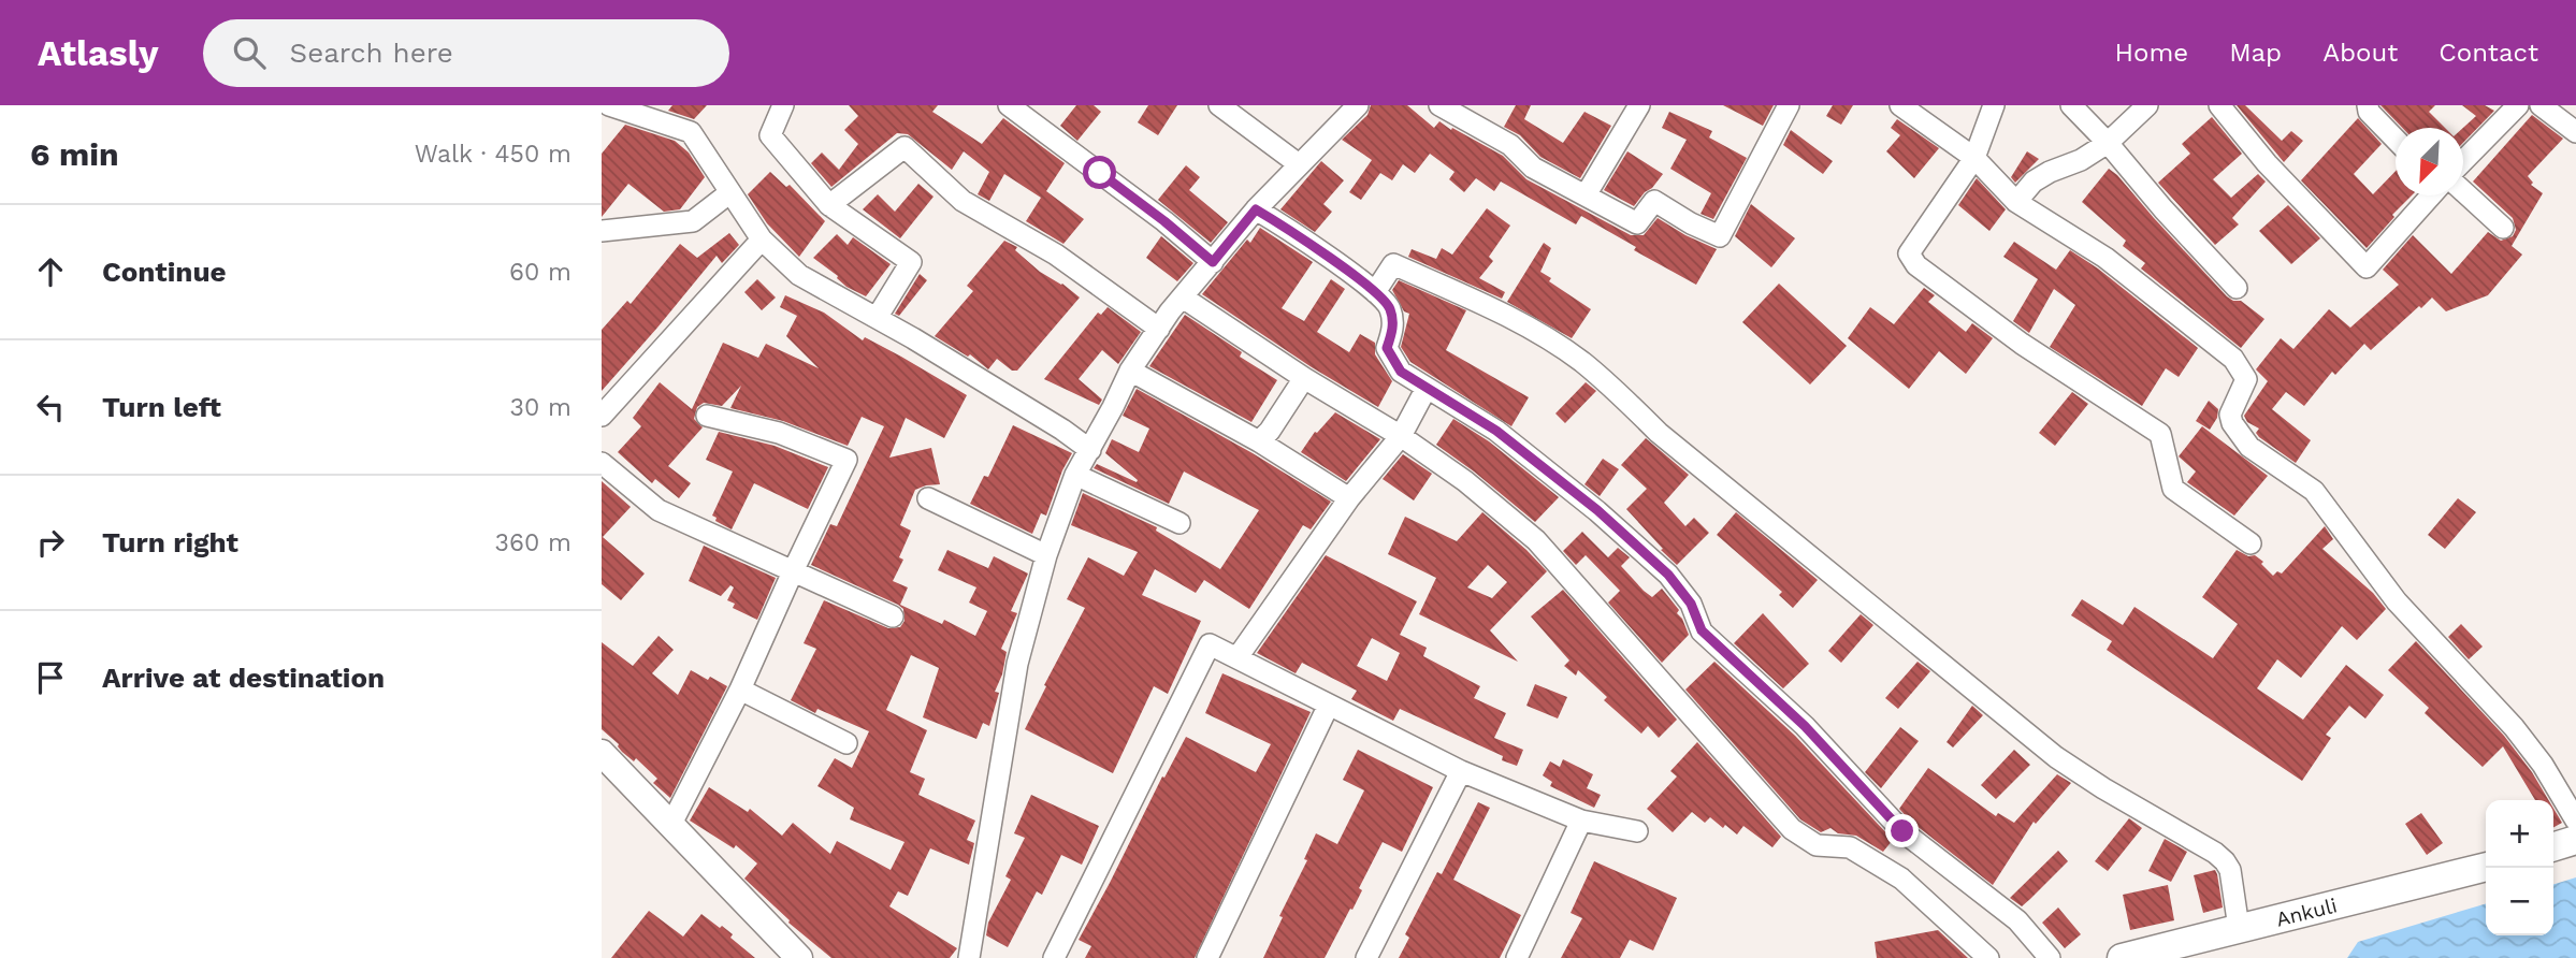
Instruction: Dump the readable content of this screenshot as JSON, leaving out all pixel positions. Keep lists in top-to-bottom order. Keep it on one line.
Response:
{"streets":{"main road":["Ankuli"]},"north":"bottom left","page":{"header":"Atlasly","search":"Search here","nav":["Home","Map","About","Contact"],"heading":["6 min","Walk · 450 m"],"list":[["Continue","60 m"],["Turn left","30 m"],["Turn right","360 m"],"Arrive at destination"],"map_buttons":["+","−"]}}
